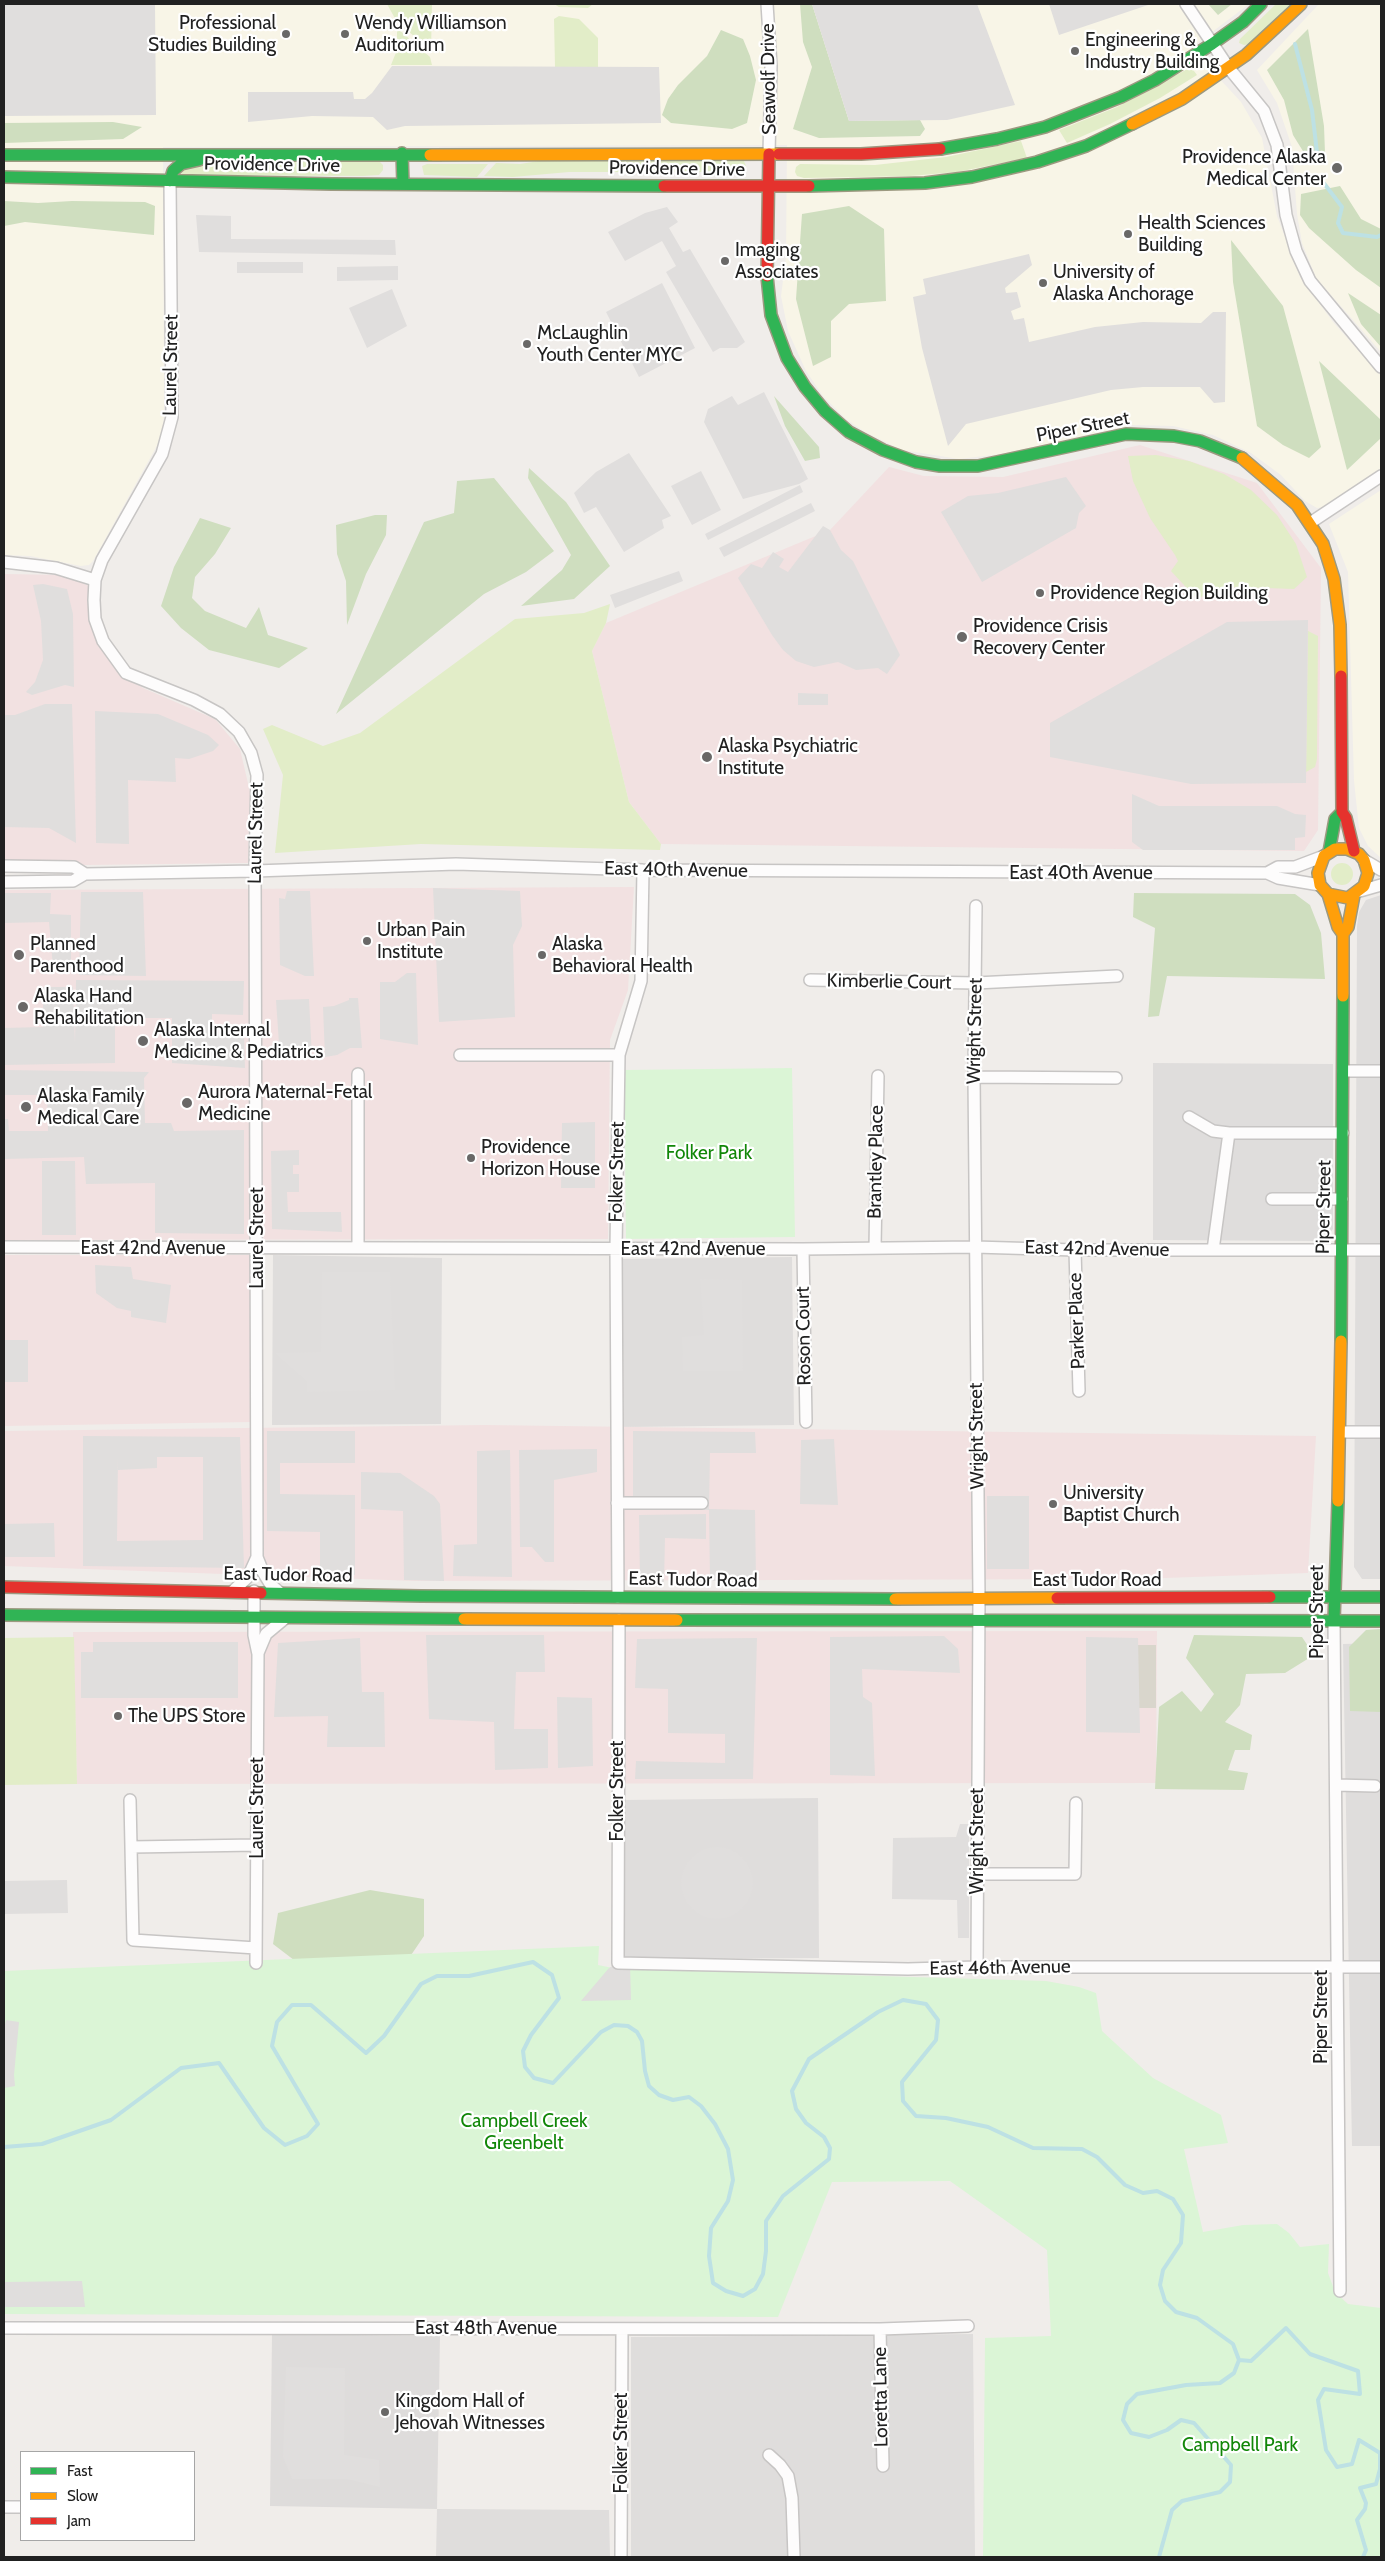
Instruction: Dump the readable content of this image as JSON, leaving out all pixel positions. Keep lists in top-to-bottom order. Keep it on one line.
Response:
{"streets":{"main road":["Providence Drive","Piper Street","East Tudor Road"],"street":["Seawolf Drive","Laurel Street","East 40th Avenue","Kimberlie Court","Wright Street","Brantley Place","Folker Street","East 42nd Avenue","Parker Place","Roson Court","East 46th Avenue","East 48th Avenue","Loretta Lane"]},"crossings":[["Seawolf Drive","Providence Drive"],["Seawolf Drive","Piper Street"],["Providence Drive","Laurel Street"],["Providence Drive","Piper Street"],["Laurel Street","East 40th Avenue"],["Laurel Street","East 42nd Avenue"],["Laurel Street","East Tudor Road"],["Piper Street","East 40th Avenue"],["Piper Street","East 42nd Avenue"],["Piper Street","East Tudor Road"],["Piper Street","East 46th Avenue"],["East 40th Avenue","Folker Street"],["Kimberlie Court","Wright Street"],["Wright Street","East 42nd Avenue"],["Wright Street","East Tudor Road"],["Wright Street","East 46th Avenue"],["Brantley Place","East 42nd Avenue"],["Folker Street","East 42nd Avenue"],["Folker Street","East Tudor Road"],["Folker Street","East 46th Avenue"],["Folker Street","East 48th Avenue"],["East 42nd Avenue","Parker Place"],["East 42nd Avenue","Roson Court"],["East 48th Avenue","Loretta Lane"]],"parks":["Folker Park","Campbell Creek Greenbelt","Campbell Park"],"places":["Professional Studies Building","Wendy Williamson Auditorium","Engineering & Industry Building","Providence Alaska Medical Center","Health Sciences Building","Imaging Associates","University of Alaska Anchorage","McLaughlin Youth Center MYC","Providence Region Building","Providence Crisis Recovery Center","Alaska Psychiatric Institute","Urban Pain Institute","Planned Parenthood","Alaska Behavioral Health","Alaska Hand Rehabilitation","Alaska Internal Medicine & Pediatrics","Aurora Maternal-Fetal Medicine","Alaska Family Medical Care","Providence Horizon House","University Baptist Church","The UPS Store","Kingdom Hall of Jehovah Witnesses"],"legend":["Fast","Slow","Jam"]}
